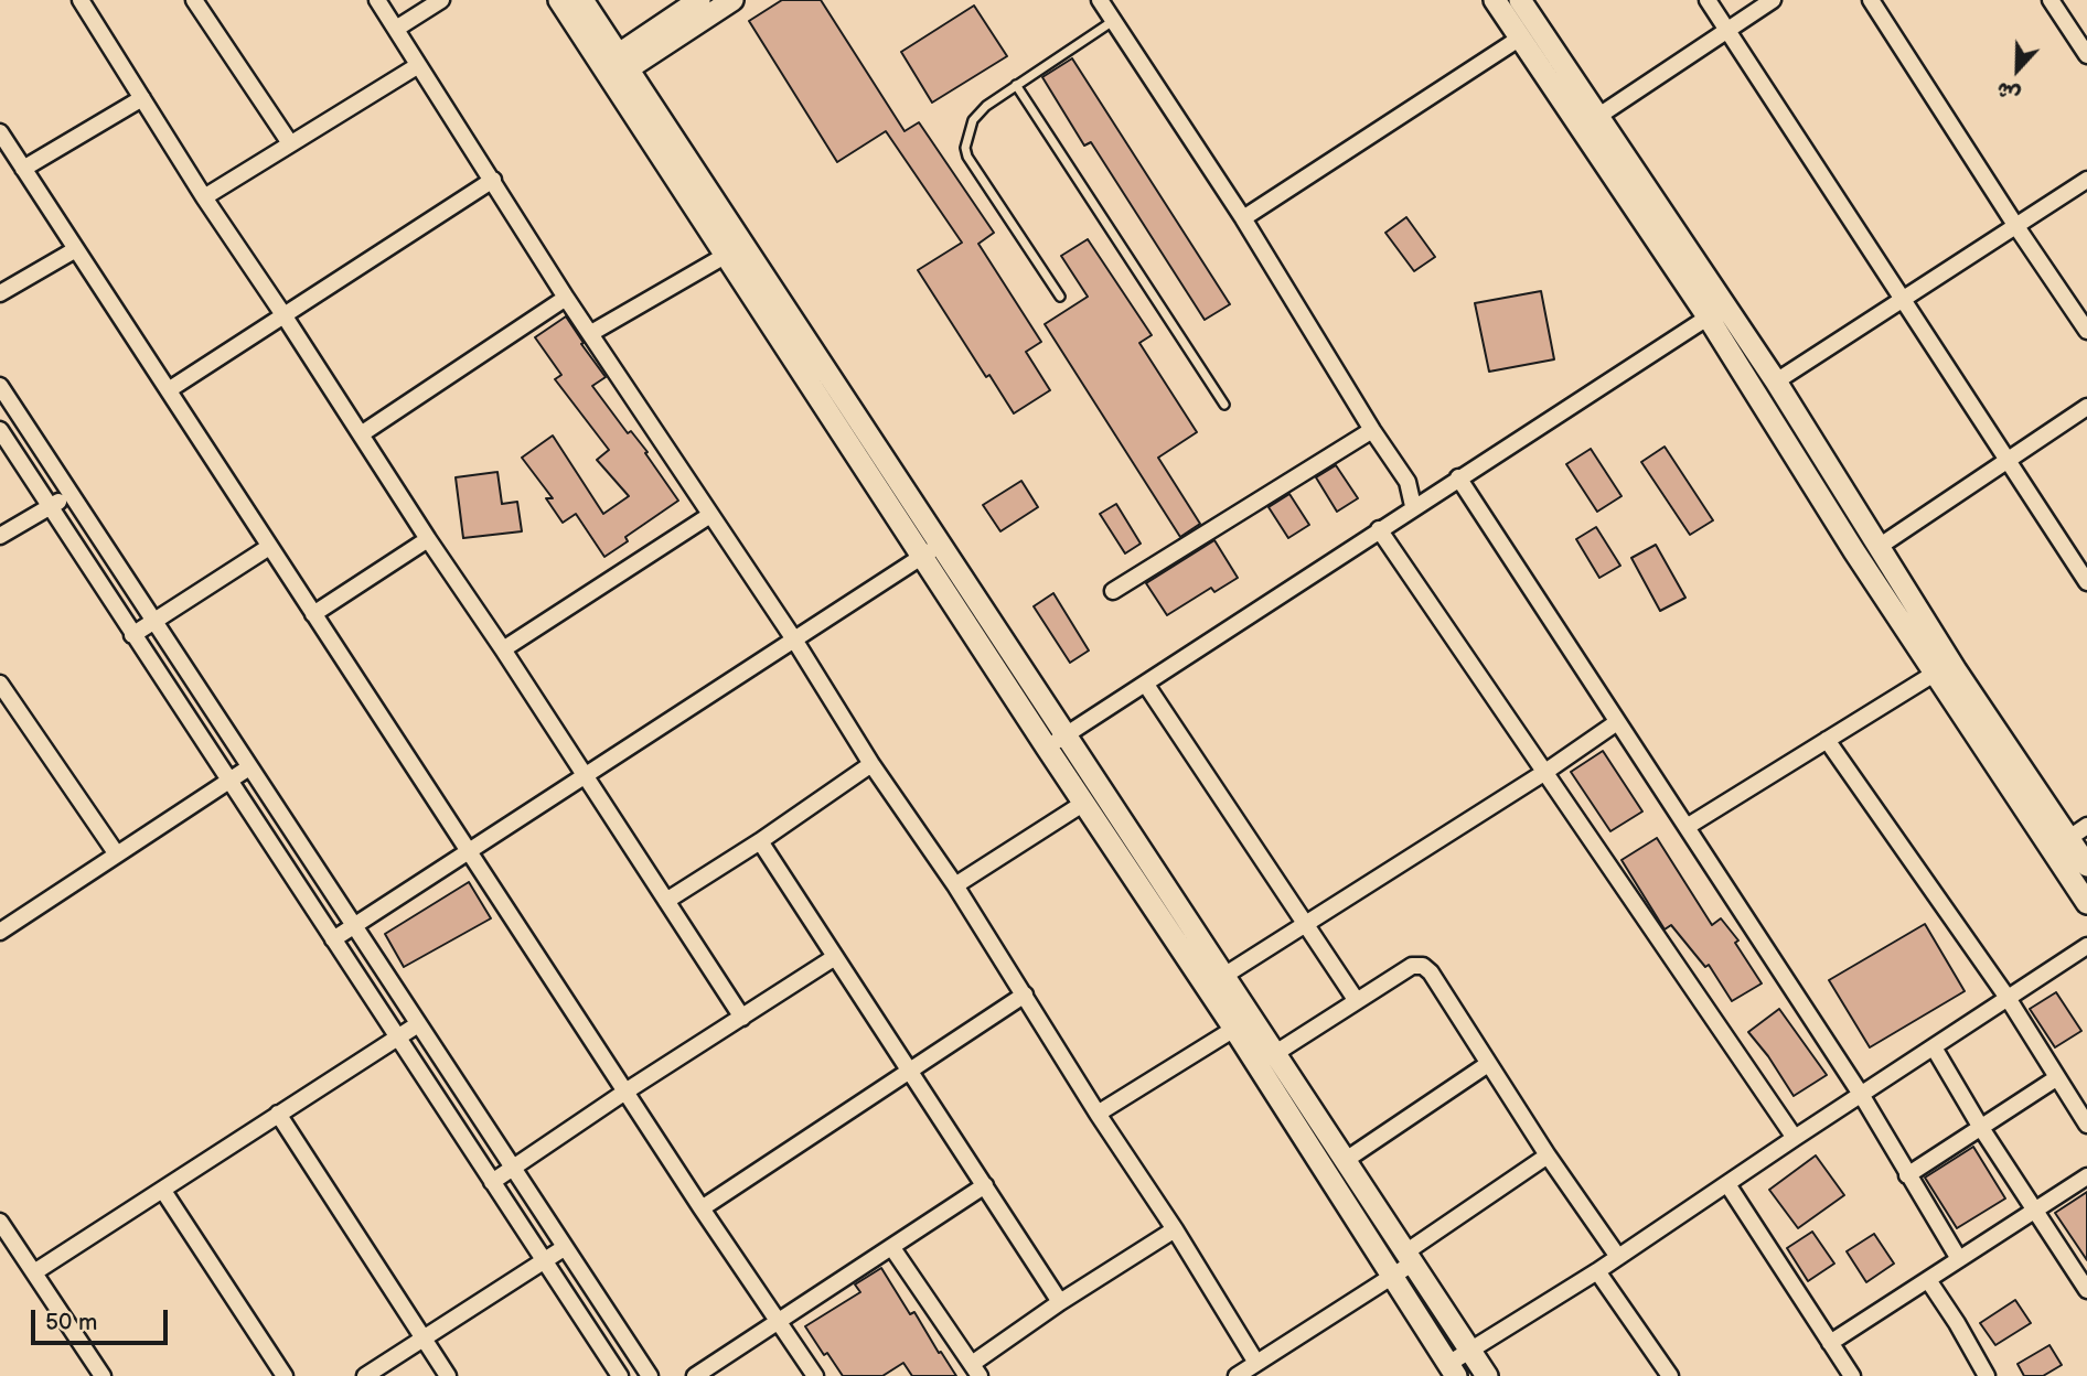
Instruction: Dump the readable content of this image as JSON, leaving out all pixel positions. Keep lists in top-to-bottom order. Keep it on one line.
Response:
{"scale_bar":"50 m","north":"bottom"}
